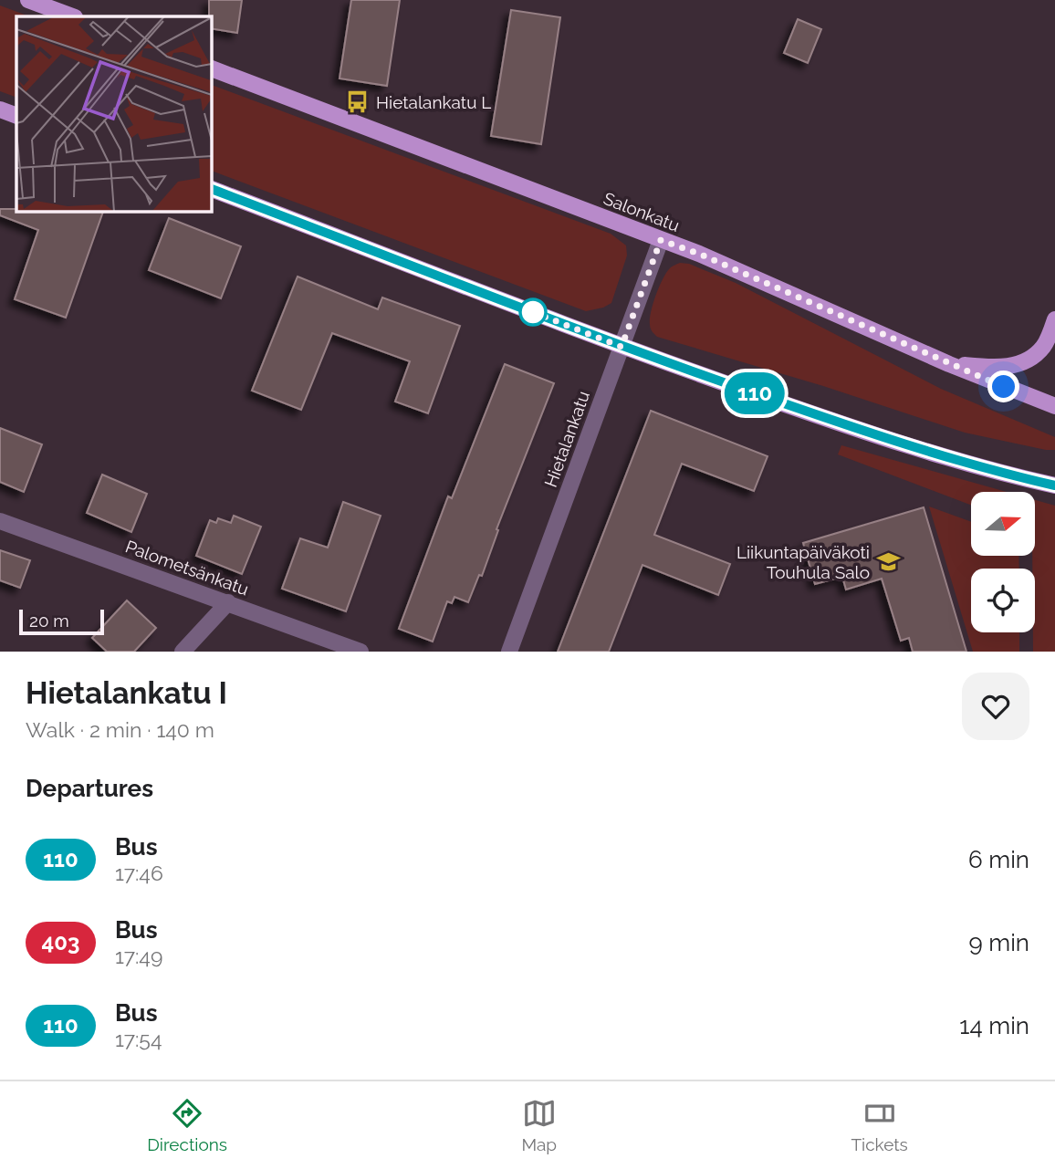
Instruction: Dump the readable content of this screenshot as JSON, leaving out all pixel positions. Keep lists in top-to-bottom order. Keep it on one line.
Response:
{"streets":{"main road":["Salonkatu"],"street":["Hietalankatu","Palometsänkatu"]},"crossings":[["Salonkatu","Hietalankatu"]],"places":{"bus stop":["Hietalankatu L"],"school or university":["Liikuntapäiväkoti Touhula Salo"]},"lines":["bus line 110"],"scale_bar":"20 m","north":"right","page":{"on_map":"110","scale":"20 m","heading":[["Hietalankatu I","Walk · 2 min · 140 m"],"Departures"],"list":[{"mark":"110","name":"Bus","note":"17:46","value":"6 min"},{"mark":"403","name":"Bus","note":"17:49","value":"9 min"},{"mark":"110","name":"Bus","note":"17:54","value":"14 min"}],"tabs":["Directions","Map","Tickets"]}}
